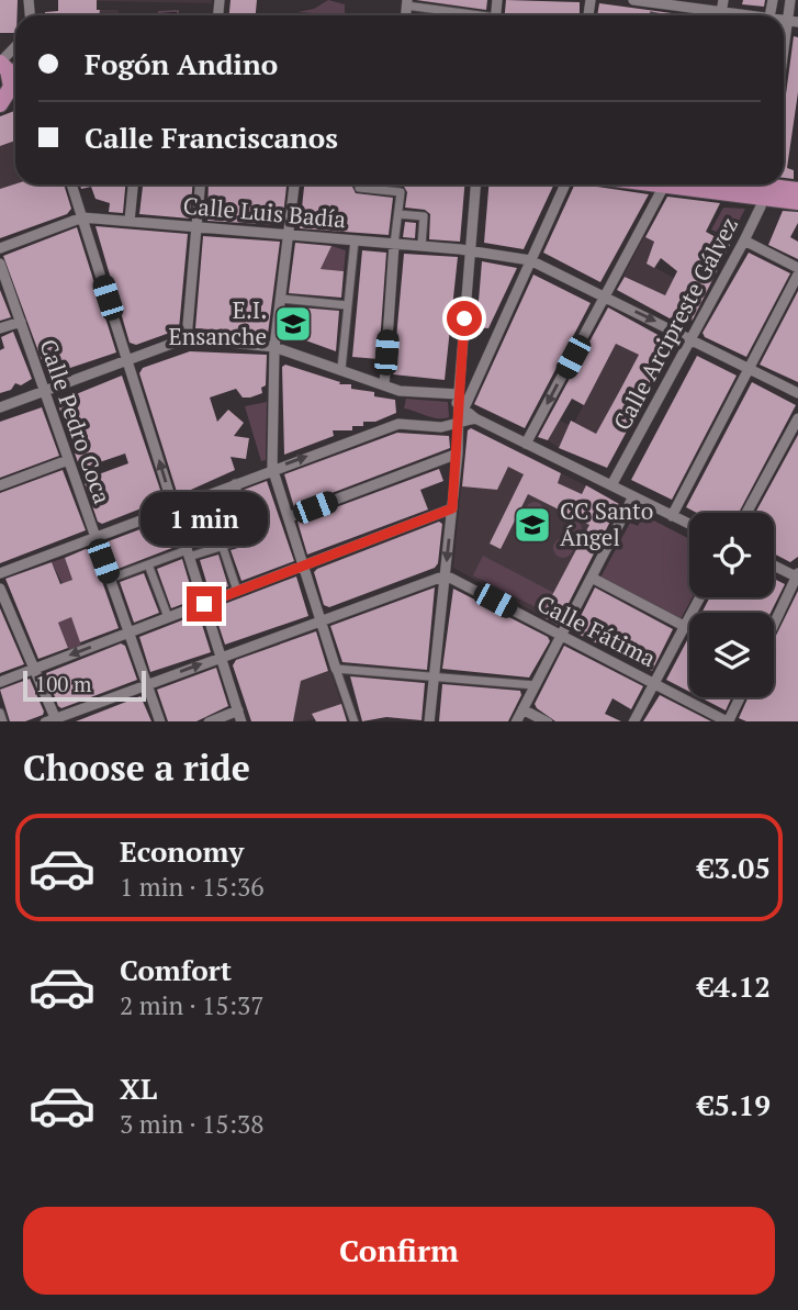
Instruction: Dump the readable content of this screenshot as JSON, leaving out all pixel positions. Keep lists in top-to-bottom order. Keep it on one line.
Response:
{"streets":{"street":["Calle Luis Badía","Calle Arcipreste Gálvez","Calle Pedro Coca","Calle Fátima"]},"crossings":[["Calle Luis Badía","Calle Arcipreste Gálvez"]],"places":{"school or university":["E.I. Ensanche","CC Santo Ángel"]},"scale_bar":"100 m","page":{"banner":["Fogón Andino","Calle Franciscanos"],"bubble":"1 min","scale":"100 m","heading":"Choose a ride","list":[{"name":"Economy","note":"1 min · 15:36","value":"€3.05"},{"name":"Comfort","note":"2 min · 15:37","value":"€4.12"},{"name":"XL","note":"3 min · 15:38","value":"€5.19"}],"buttons":"Confirm"}}
